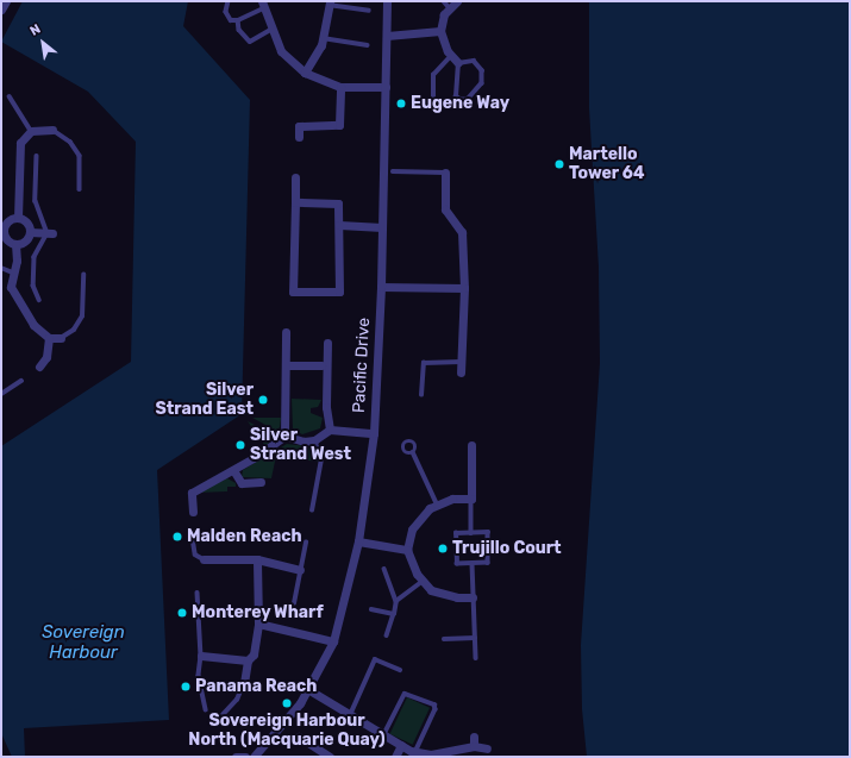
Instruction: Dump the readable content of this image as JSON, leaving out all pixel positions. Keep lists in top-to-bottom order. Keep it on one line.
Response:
{"streets":{"street":["Pacific Drive"]},"water":["Sovereign Harbour"],"places":["Eugene Way","Martello Tower 64","Silver Strand East","Silver Strand West","Malden Reach","Trujillo Court","Monterey Wharf","Panama Reach","Sovereign Harbour North (Macquarie Quay)"],"north":"top left"}
